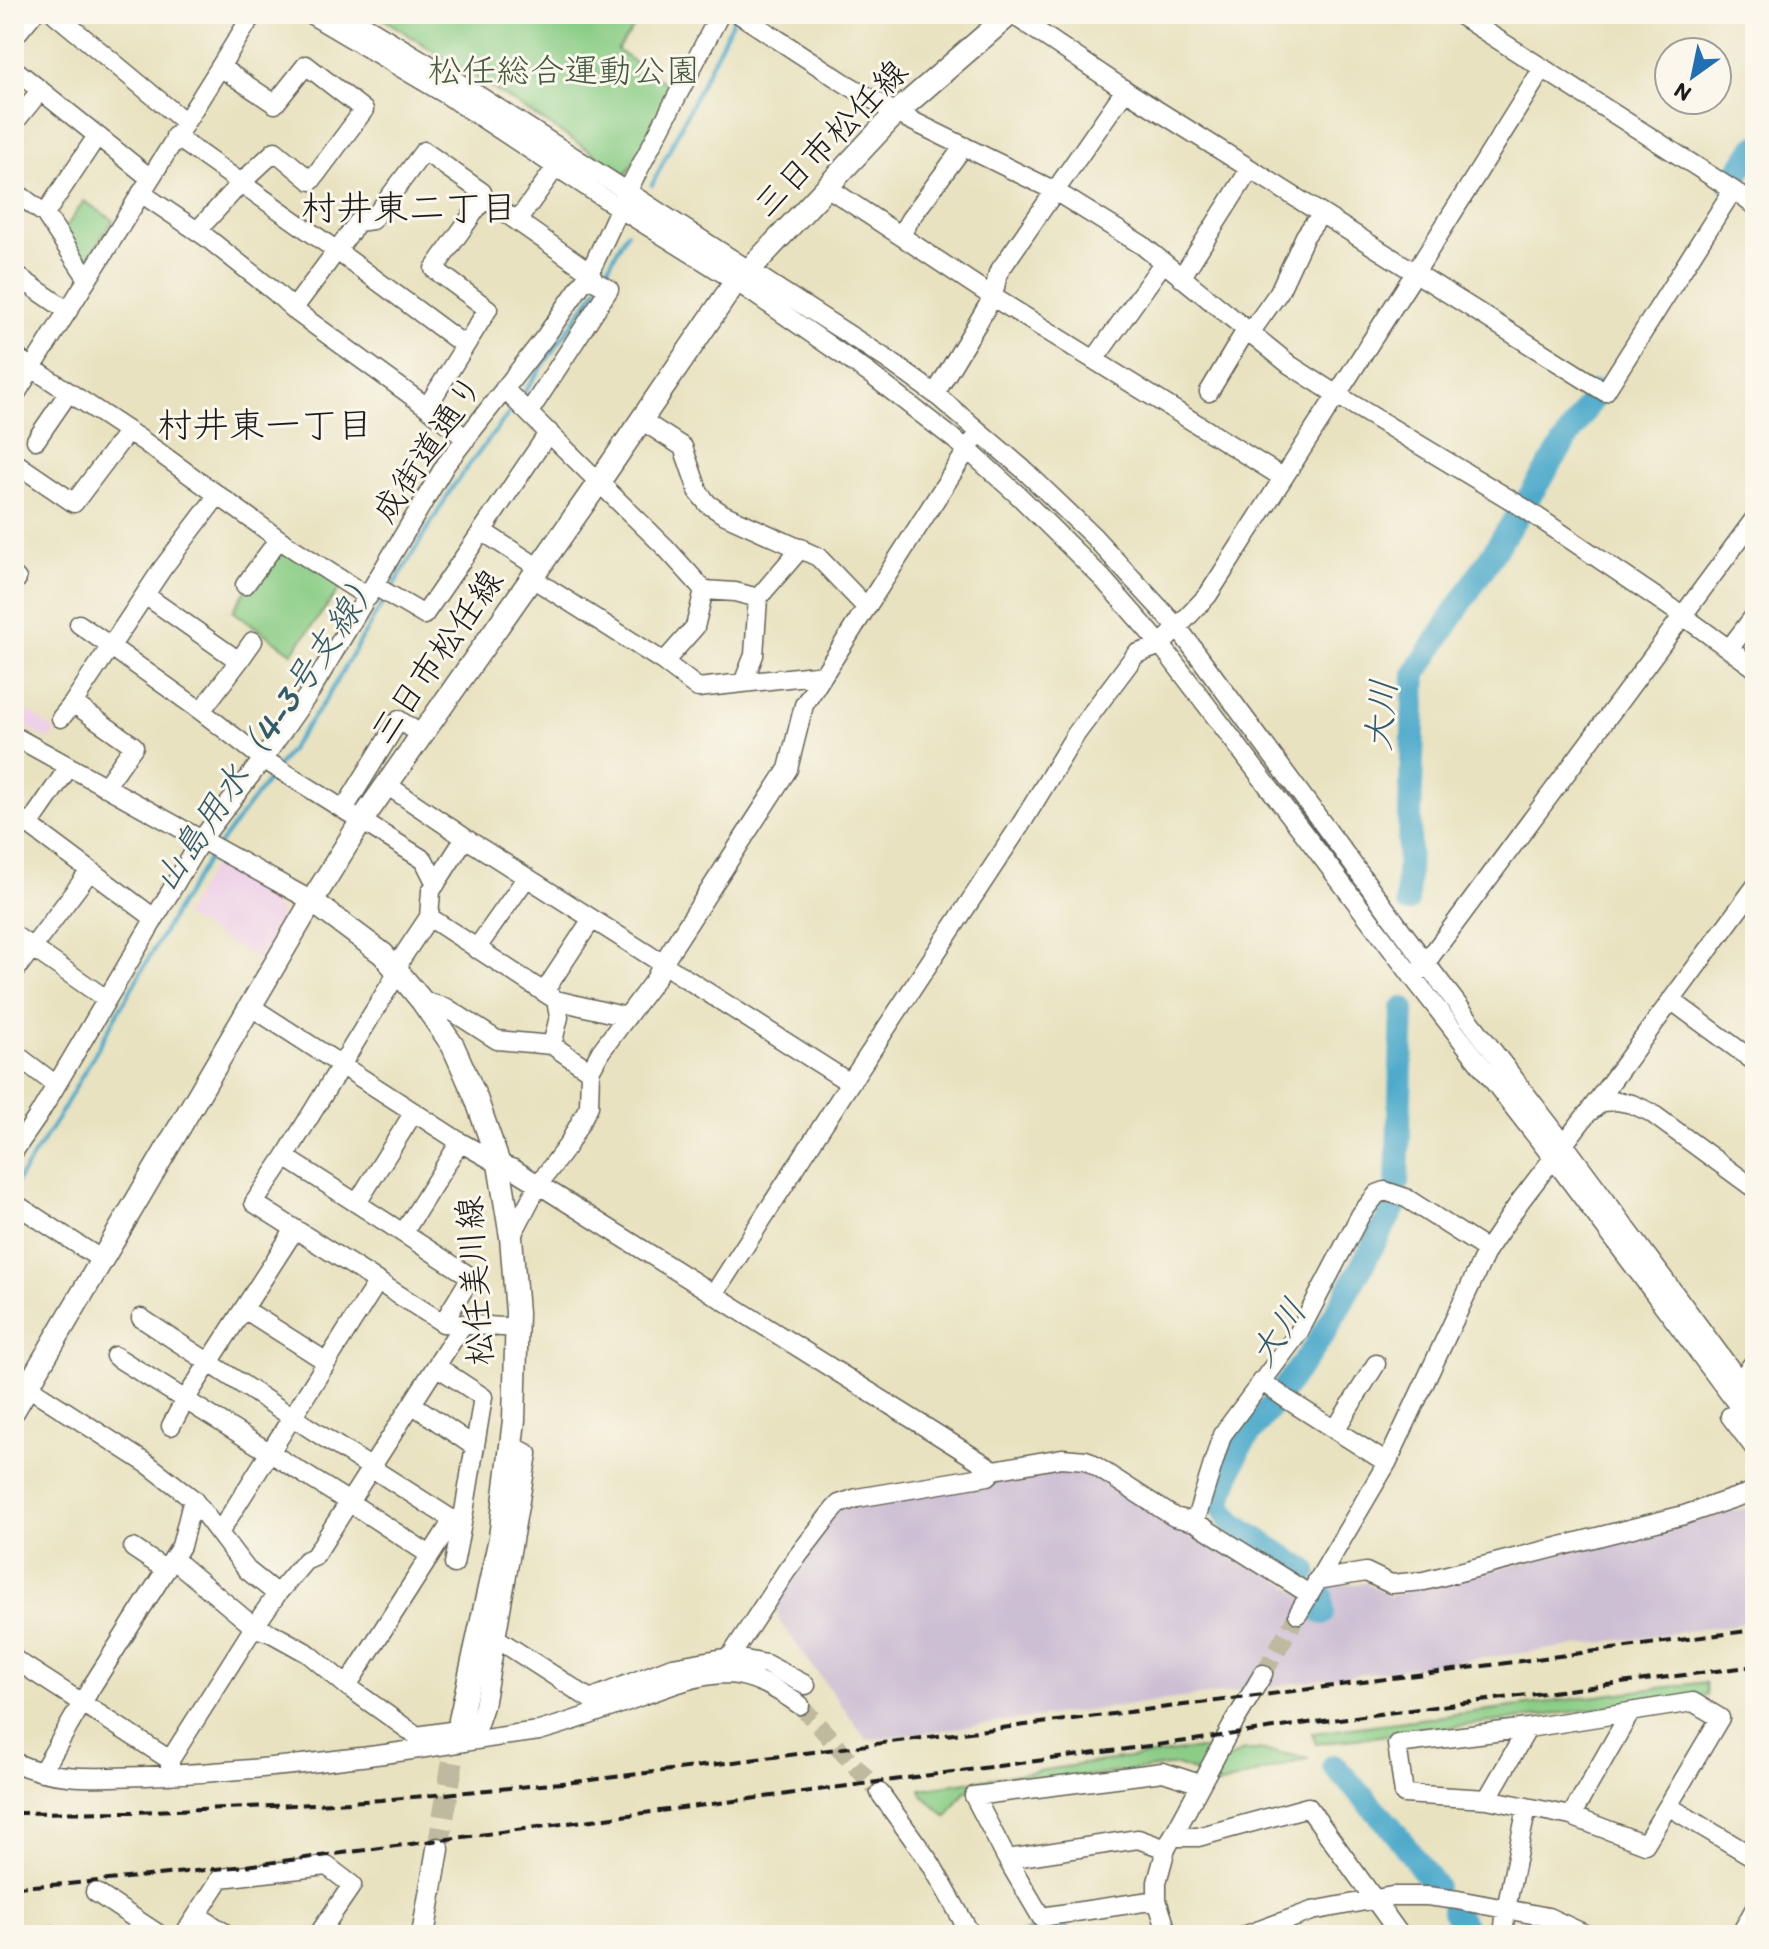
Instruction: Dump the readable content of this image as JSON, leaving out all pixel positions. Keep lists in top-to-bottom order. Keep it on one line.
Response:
{"streets":{"main road":["三日市松任線","松任美川線"],"street":["成街道通り"]},"crossings":[["三日市松任線","松任美川線"]],"districts":["村井東二丁目","村井東一丁目"],"water":["大川","山島用水（4-3号支線）"],"parks":["松任総合運動公園"],"north":"bottom left"}
